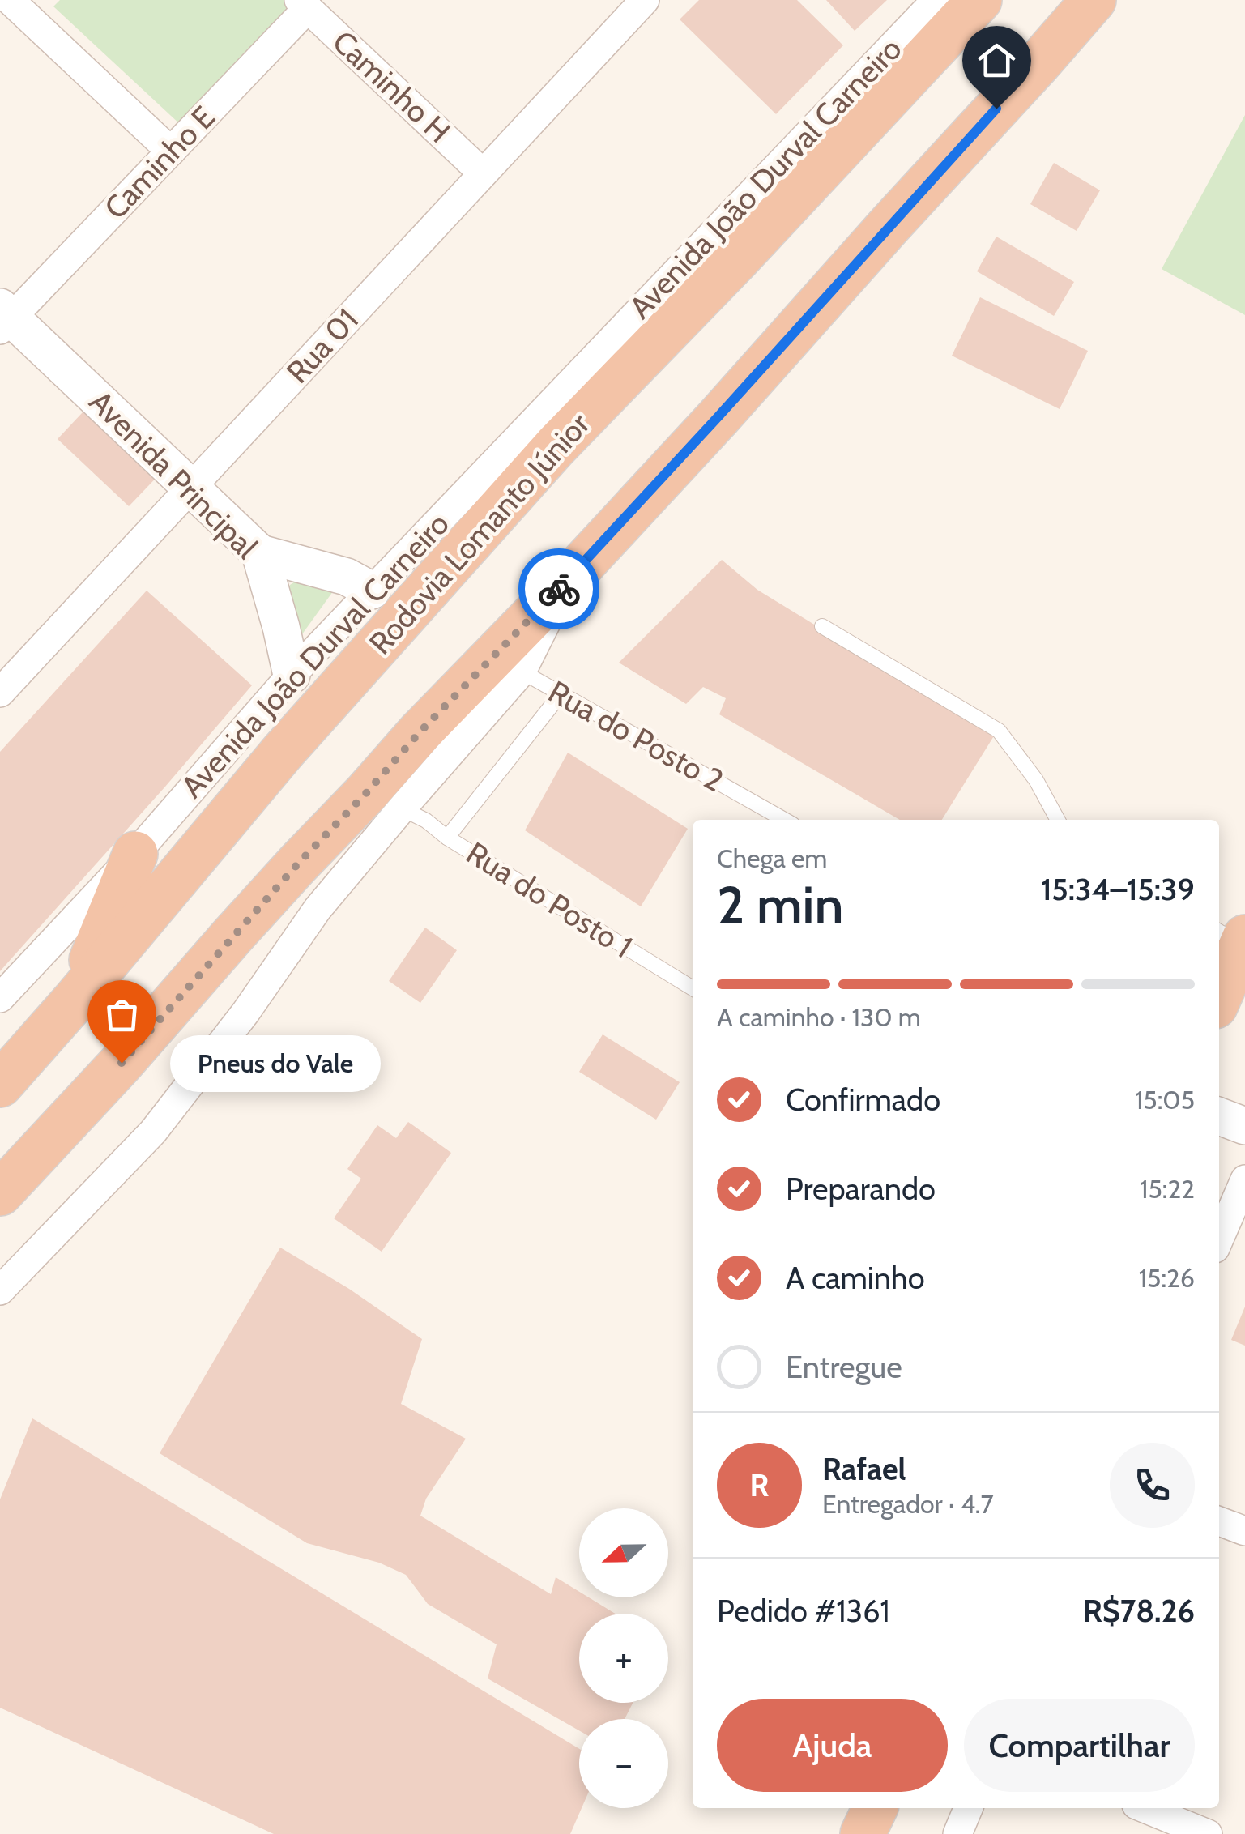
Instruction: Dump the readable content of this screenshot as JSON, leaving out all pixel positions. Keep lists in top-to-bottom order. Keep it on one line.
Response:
{"streets":{"highway":["Rodovia Lomanto Júnior"],"street":["Caminho H","Caminho E","Avenida João Durval Carneiro","Rua 01","Avenida Principal"],"lane":["Rua do Posto 2","Rua do Posto 1"]},"crossings":[["Caminho H","Caminho E"],["Caminho H","Rua 01"],["Caminho E","Avenida Principal"],["Avenida João Durval Carneiro","Avenida Principal"],["Rua 01","Avenida Principal"]],"places":["Pneus do Vale"],"north":"left","page":{"heading":["2 min","Chega em","15:34–15:39"],"panel":["Rafael","Entregador · 4.7","Pedido #1361","R$78.26"],"bar":"A caminho · 130 m","bubble":"Pneus do Vale","list":[["Confirmado","15:05"],["Preparando","15:22"],["A caminho","15:26"],"Entregue"],"round":"R","map_buttons":["+","−"],"buttons":["Ajuda","Compartilhar"]}}
